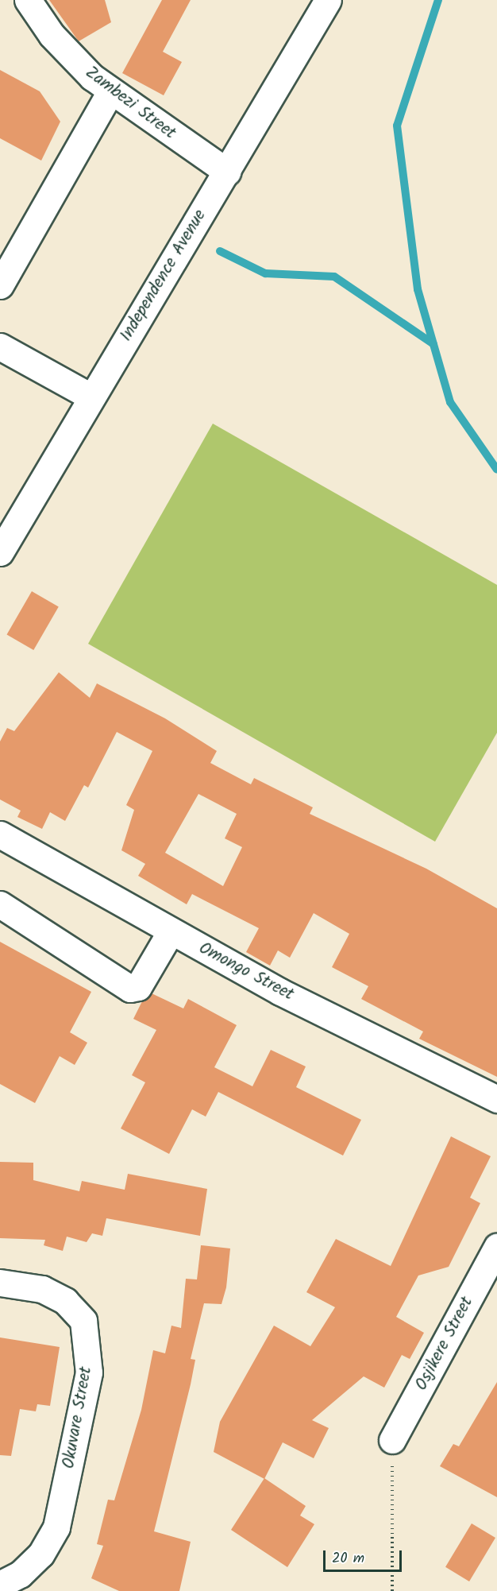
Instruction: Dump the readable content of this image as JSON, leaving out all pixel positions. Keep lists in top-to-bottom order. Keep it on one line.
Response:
{"streets":{"street":["Zambezi Street","Independence Avenue","Omongo Street","Osjikere Street","Okuvare Street"]},"crossings":[["Zambezi Street","Independence Avenue"]],"scale_bar":"20 m"}
